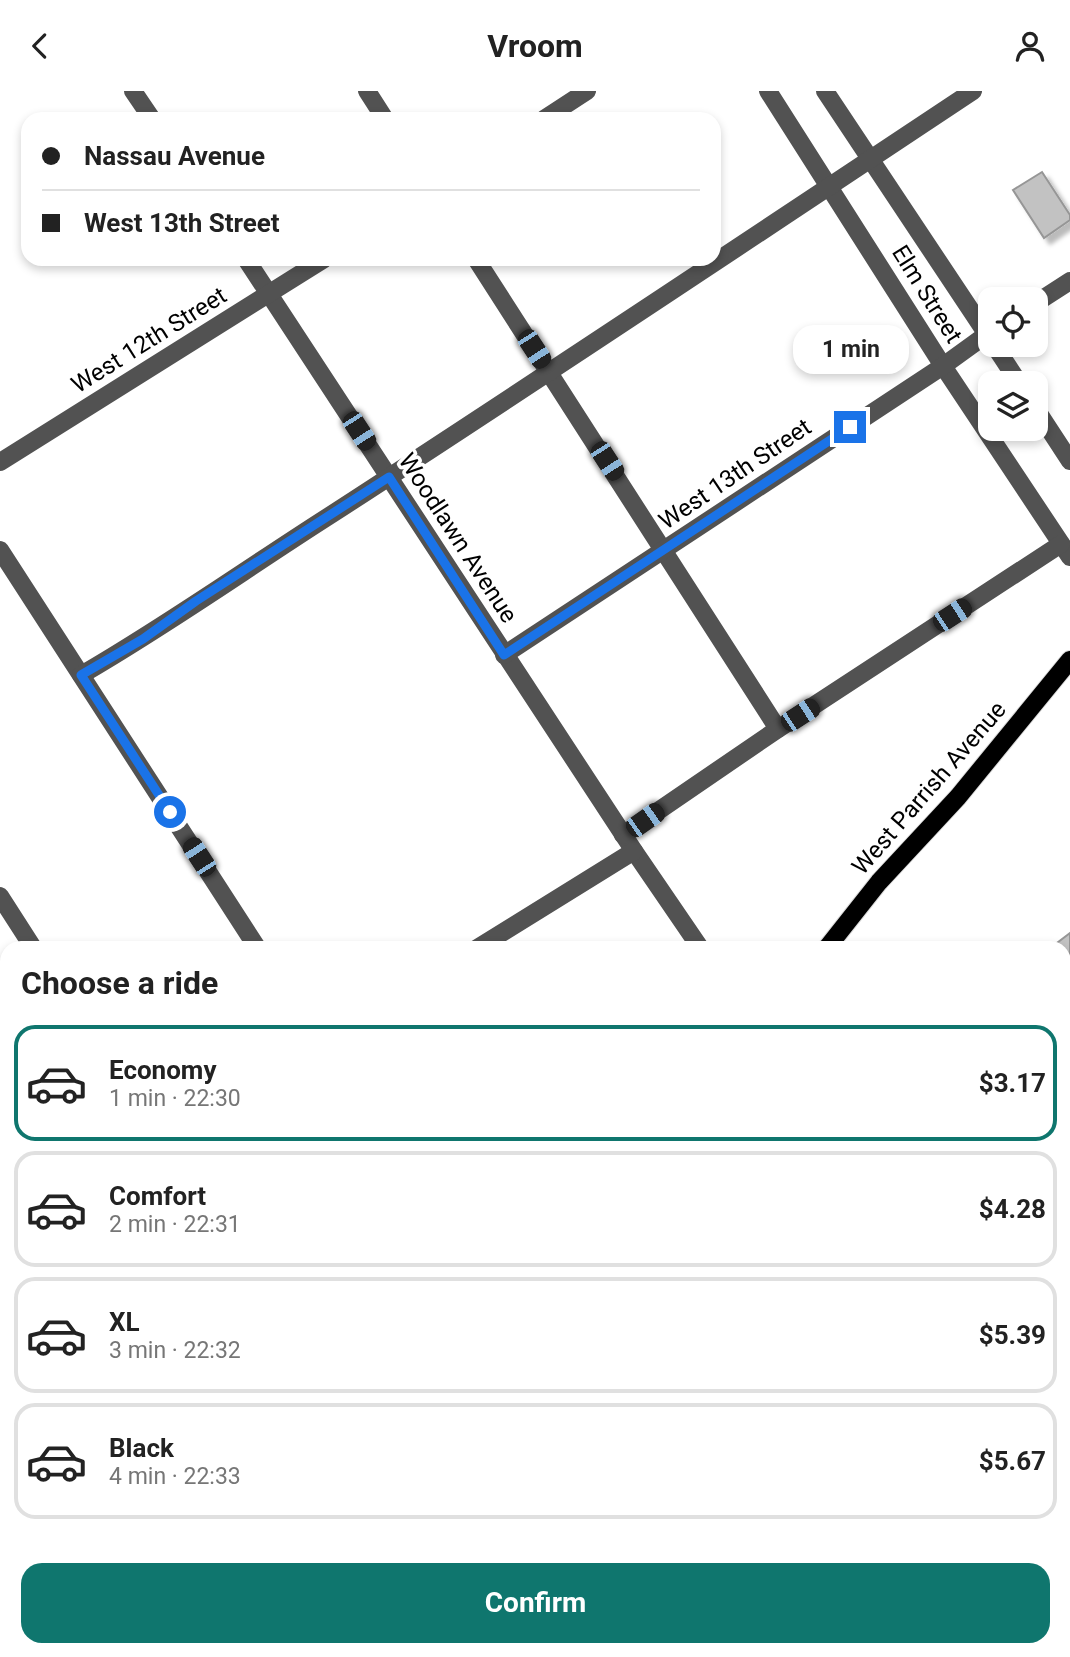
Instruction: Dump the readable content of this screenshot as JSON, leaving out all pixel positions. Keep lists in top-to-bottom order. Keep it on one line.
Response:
{"streets":{"main road":["West Parrish Avenue"],"street":["Elm Street","West 12th Street","West 13th Street","Woodlawn Avenue"]},"crossings":[["Elm Street","West 13th Street"],["West 12th Street","Woodlawn Avenue"],["West 13th Street","Woodlawn Avenue"]],"page":{"header":"Vroom","banner":["Nassau Avenue","West 13th Street"],"bubble":"1 min","heading":"Choose a ride","list":[{"name":"Economy","note":"1 min · 22:30","value":"$3.17"},{"name":"Comfort","note":"2 min · 22:31","value":"$4.28"},{"name":"XL","note":"3 min · 22:32","value":"$5.39"},{"name":"Black","note":"4 min · 22:33","value":"$5.67"}],"buttons":"Confirm"}}
